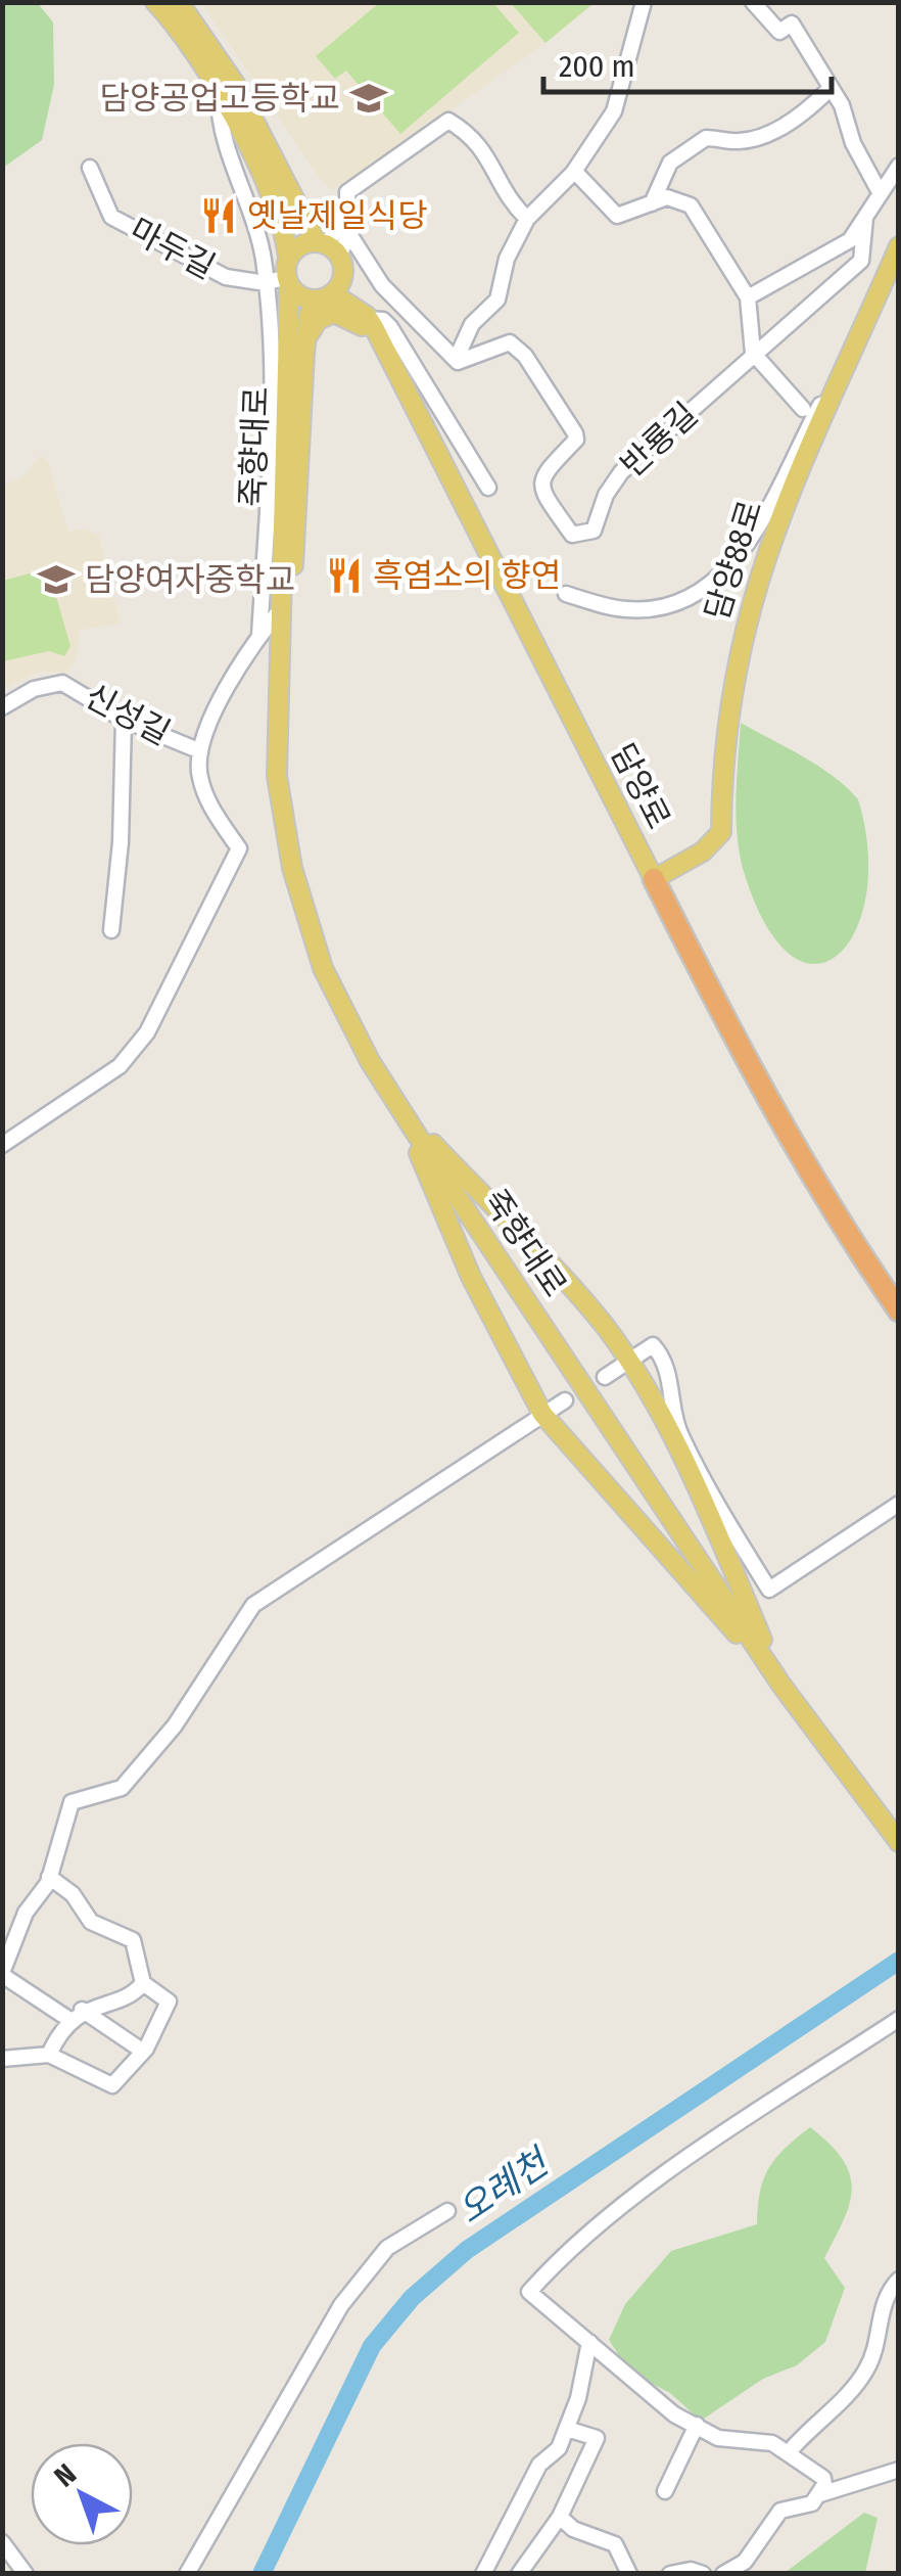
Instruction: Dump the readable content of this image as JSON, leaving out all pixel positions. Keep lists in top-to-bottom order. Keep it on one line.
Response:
{"streets":{"highway":["담양로"],"main road":["죽향대로","담양88로"],"street":["마두길","반룡길","신성길"]},"crossings":[["마두길","죽향대로"],["죽향대로","담양로"],["담양88로","담양로"]],"water":["오례천"],"places":{"school or university":["담양공업고등학교","담양여자중학교"],"restaurant":["옛날제일식당","흑염소의 향연"]},"scale_bar":"200 m","north":"top left"}
